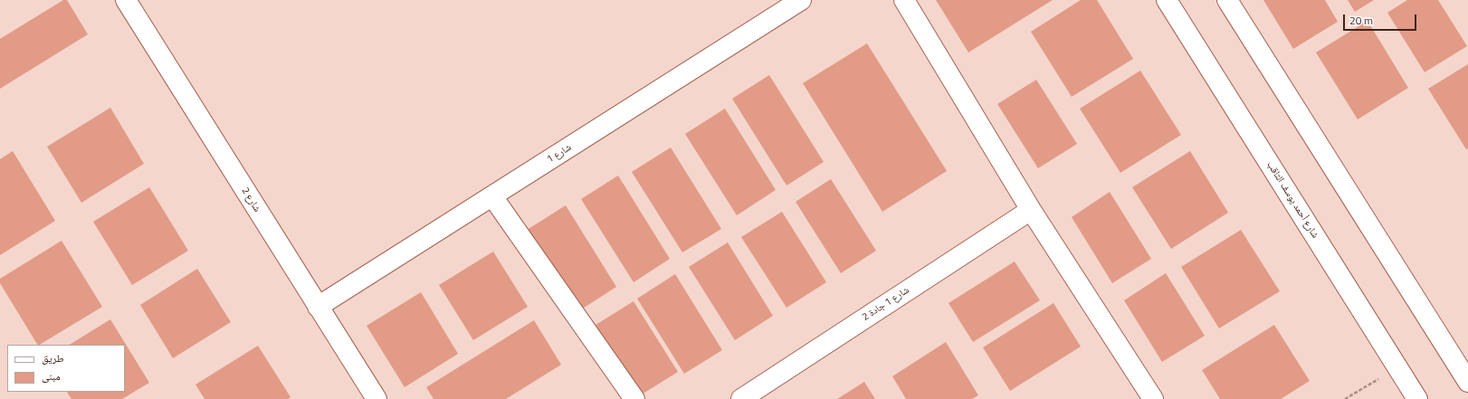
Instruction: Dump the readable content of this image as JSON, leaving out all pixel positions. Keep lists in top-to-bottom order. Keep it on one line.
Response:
{"streets":{"street":["شارع 1","شارع 2","شارع أحمد يوسف الثاقب","شارع 1 جادة 2"]},"crossings":[["شارع 1","شارع 2"]],"legend":["طريق","مبنى"],"scale_bar":"20 m"}
